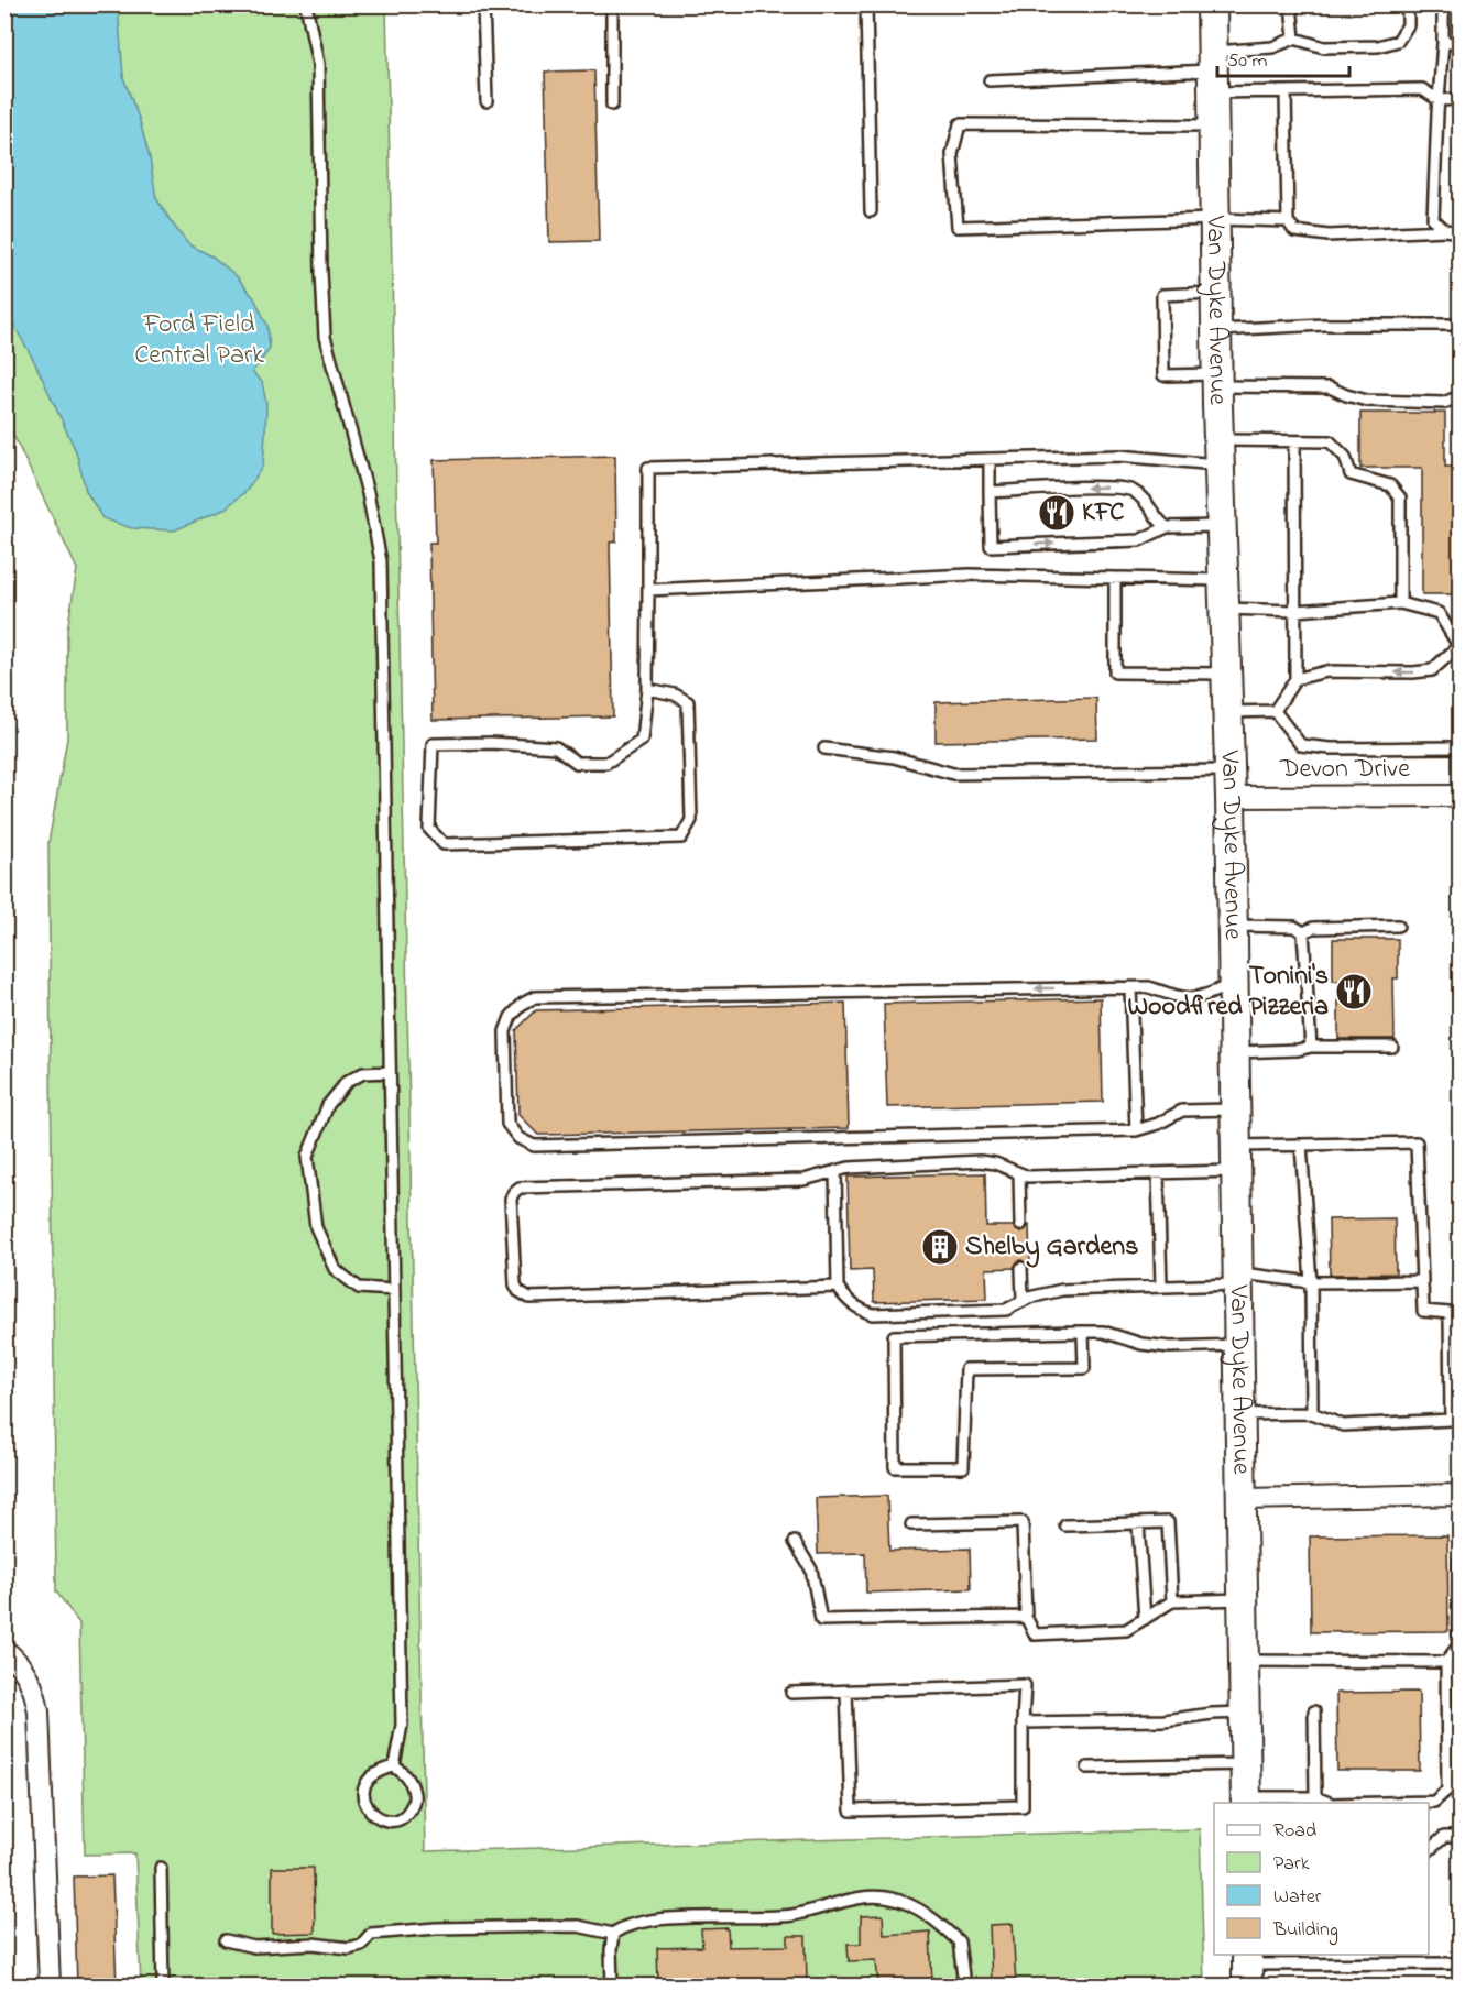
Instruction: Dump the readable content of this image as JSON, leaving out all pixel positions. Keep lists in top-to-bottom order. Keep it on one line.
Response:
{"streets":{"main road":["Van Dyke Avenue"],"street":["Devon Drive"]},"crossings":[["Van Dyke Avenue","Devon Drive"]],"parks":["Ford Field Central Park"],"places":{"restaurant":["KFC","Tonini's Woodfired Pizzeria"],"building":["Shelby Gardens"]},"legend":["Road","Park","Water","Building"],"scale_bar":"50 m"}
